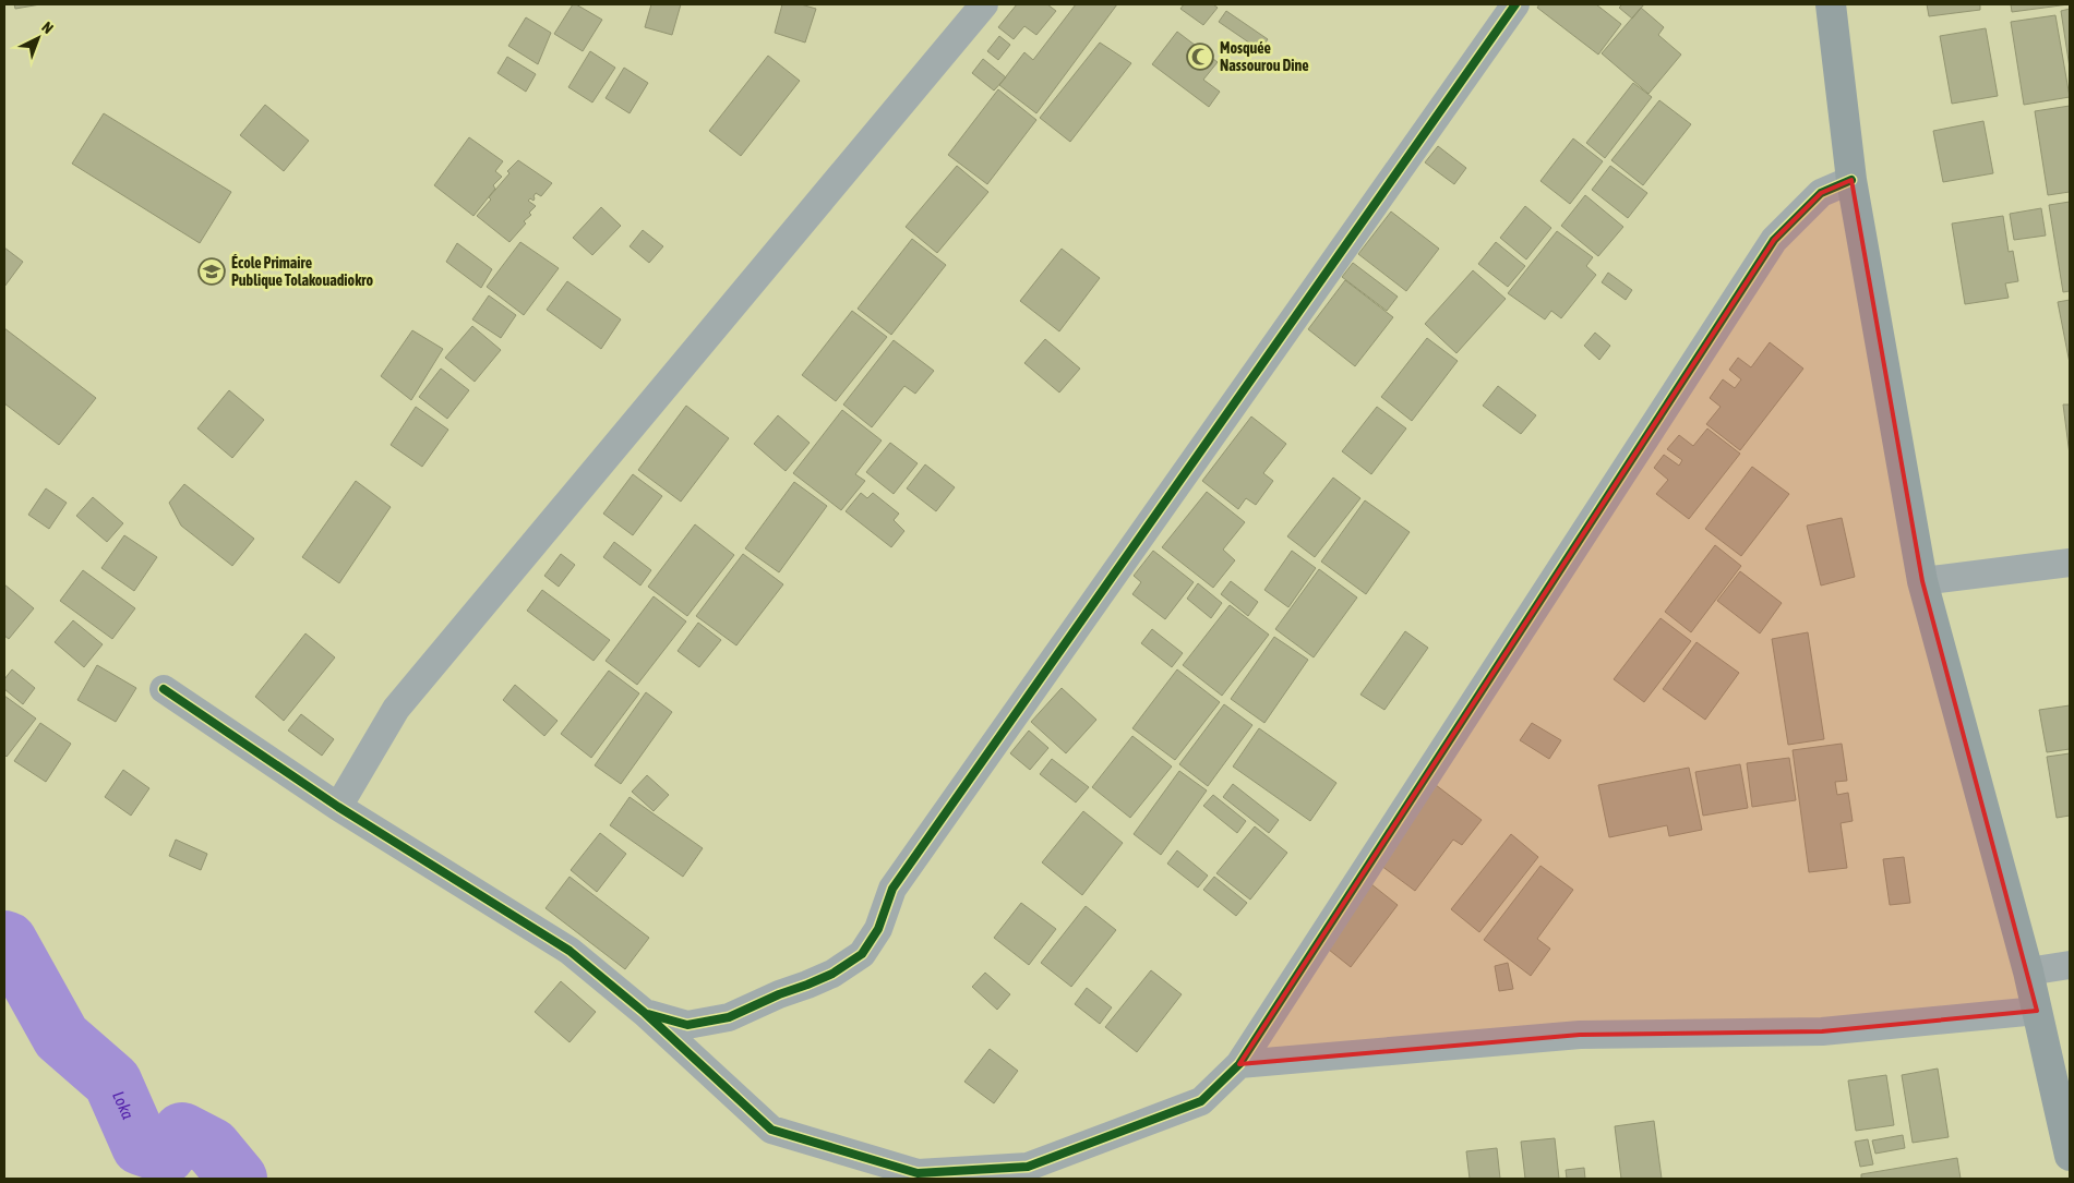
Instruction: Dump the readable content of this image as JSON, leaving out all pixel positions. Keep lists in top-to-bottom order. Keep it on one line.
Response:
{"water":["Loka"],"places":{"mosque":["Mosquée Nassourou Dine"],"school or university":["École Primaire Publique Tolakouadiokro"]},"north":"top right"}
